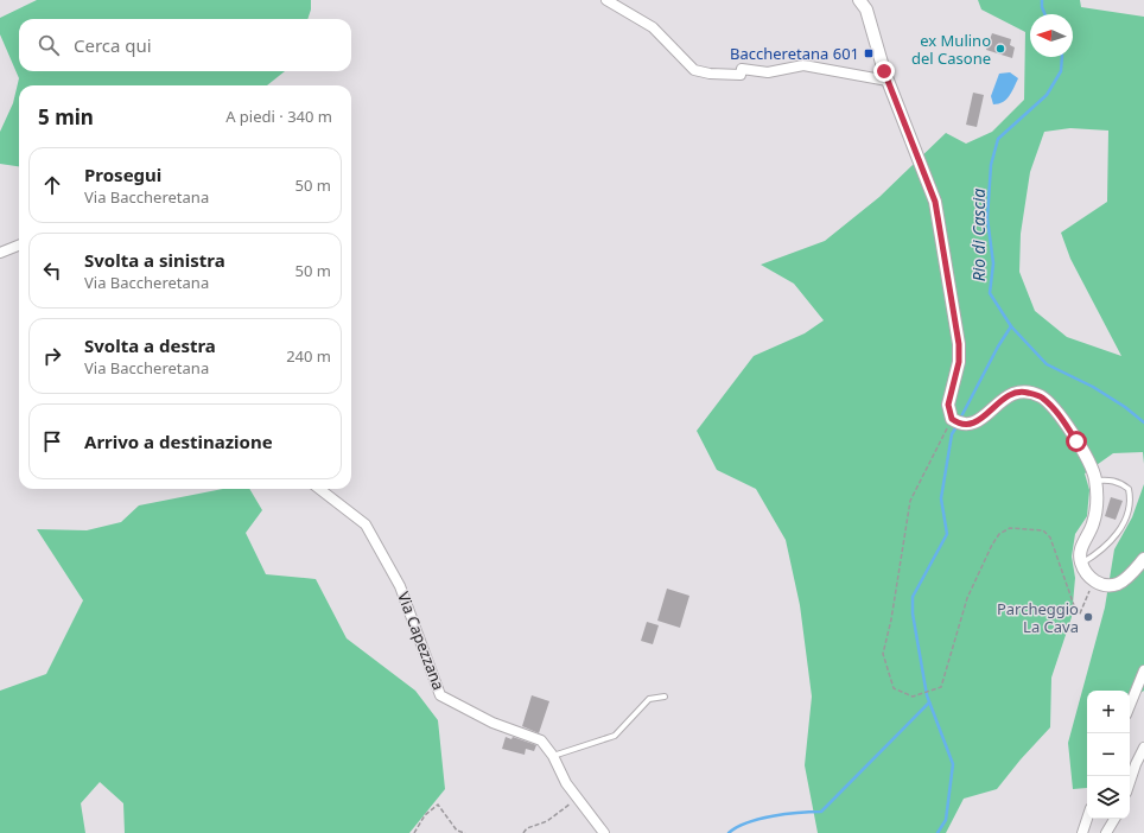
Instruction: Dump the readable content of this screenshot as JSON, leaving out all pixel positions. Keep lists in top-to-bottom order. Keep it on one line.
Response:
{"streets":{"street":["Via Capezzana"]},"water":["Rio di Cascia"],"places":{"other":["ex Mulino del Casone","Parcheggio La Cava"],"transit":["Baccheretana 601"]},"north":"left","page":{"search":"Cerca qui","heading":["5 min","A piedi · 340 m"],"list":[["Prosegui","Via Baccheretana","50 m"],["Svolta a sinistra","Via Baccheretana","50 m"],["Svolta a destra","Via Baccheretana","240 m"],"Arrivo a destinazione"],"map_buttons":["+","−"]}}
